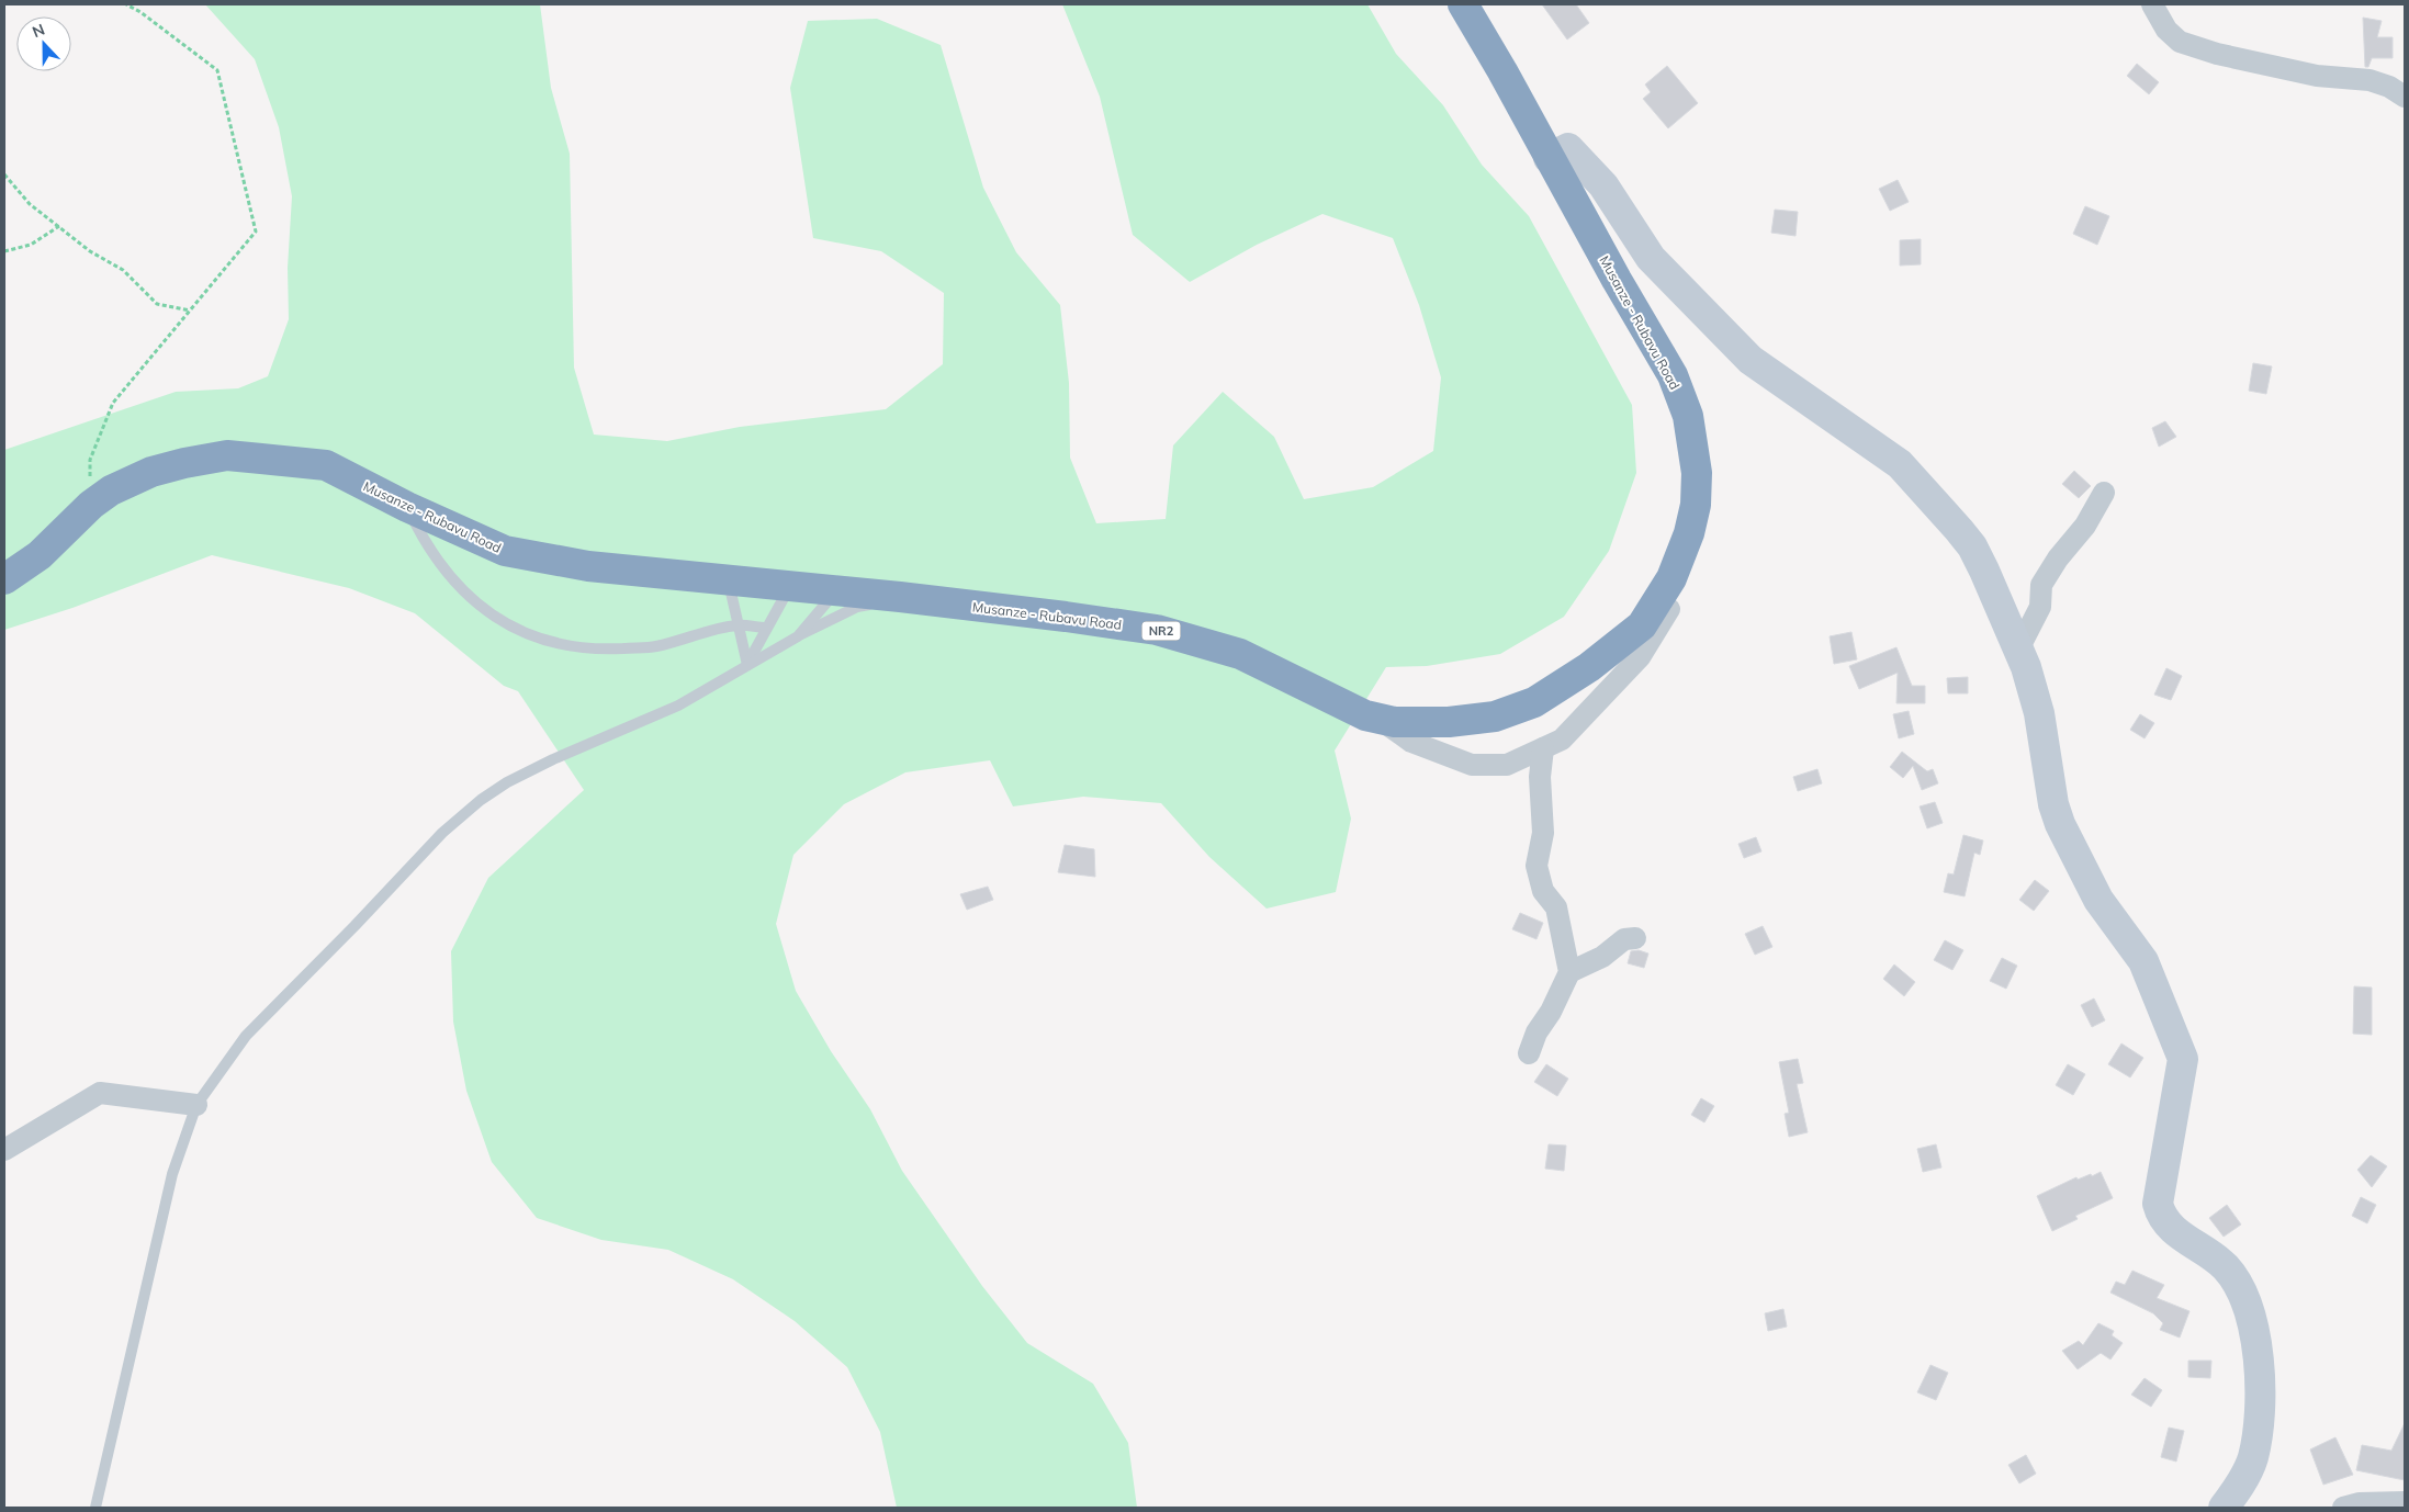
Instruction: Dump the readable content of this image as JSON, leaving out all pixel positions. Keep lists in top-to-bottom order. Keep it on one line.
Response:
{"streets":{"highway":["Musanze - Rubavu Road","NR2"]},"north":"top"}
